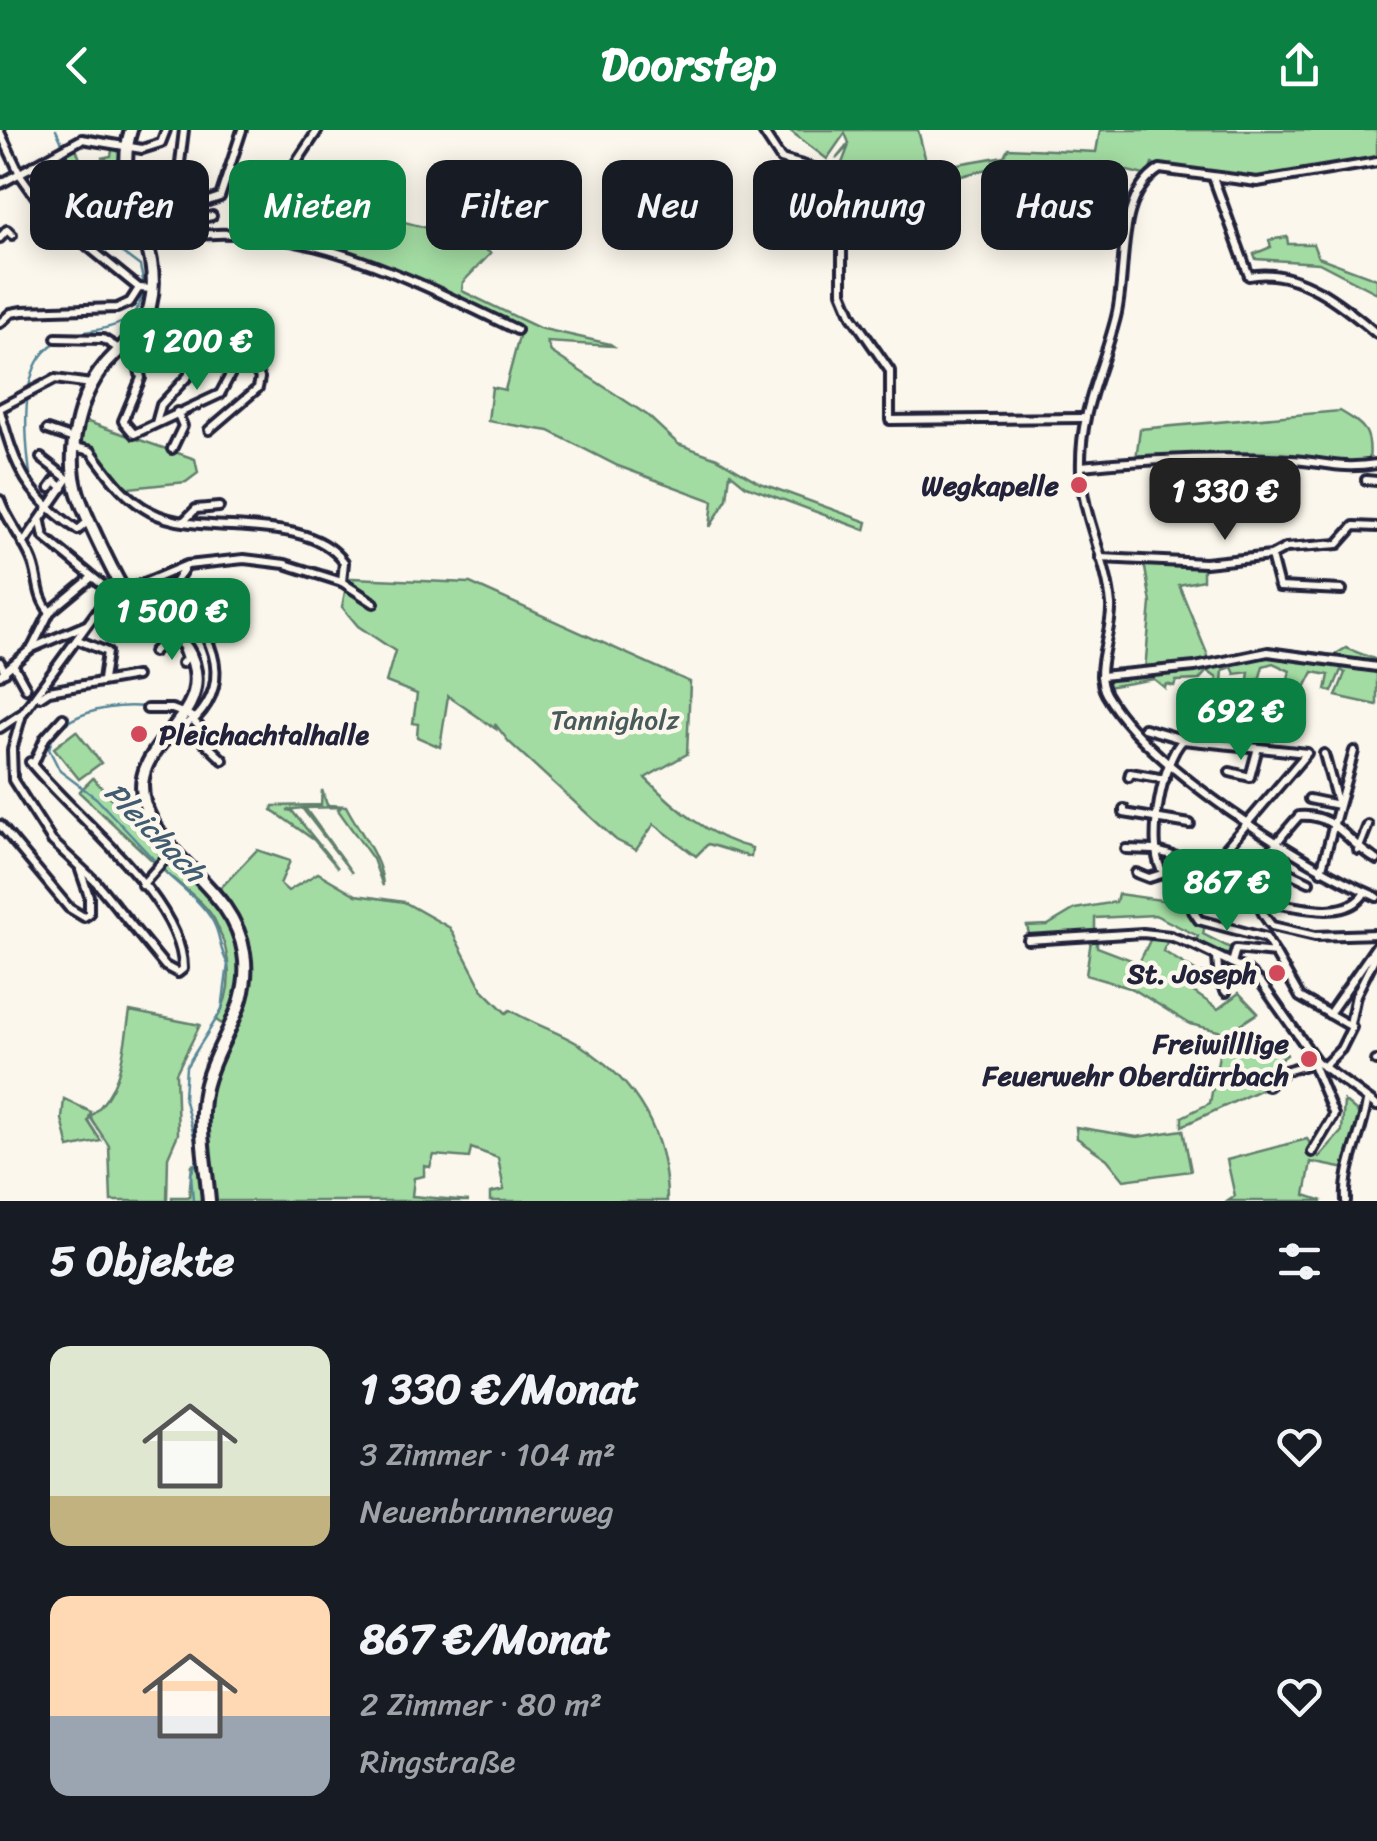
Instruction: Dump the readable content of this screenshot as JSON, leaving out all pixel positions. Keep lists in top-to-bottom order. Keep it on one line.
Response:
{"water":["Pleichach"],"parks":["Tannigholz"],"places":["Wegkapelle","Pleichachtalhalle","St. Joseph","Freiwilllige Feuerwehr Oberdürrbach"],"page":{"header":"Doorstep","chip":["Kaufen","Mieten","Filter","Neu","Wohnung","Haus"],"price":["1 200 €","1 330 €","1 500 €","692 €","867 €"],"heading":"5 Objekte","list":[{"name":"1 330 €/Monat","note":"3 Zimmer · 104 m² · Neuenbrunnerweg"},{"name":"867 €/Monat","note":"2 Zimmer · 80 m² · Ringstraße"}]}}
